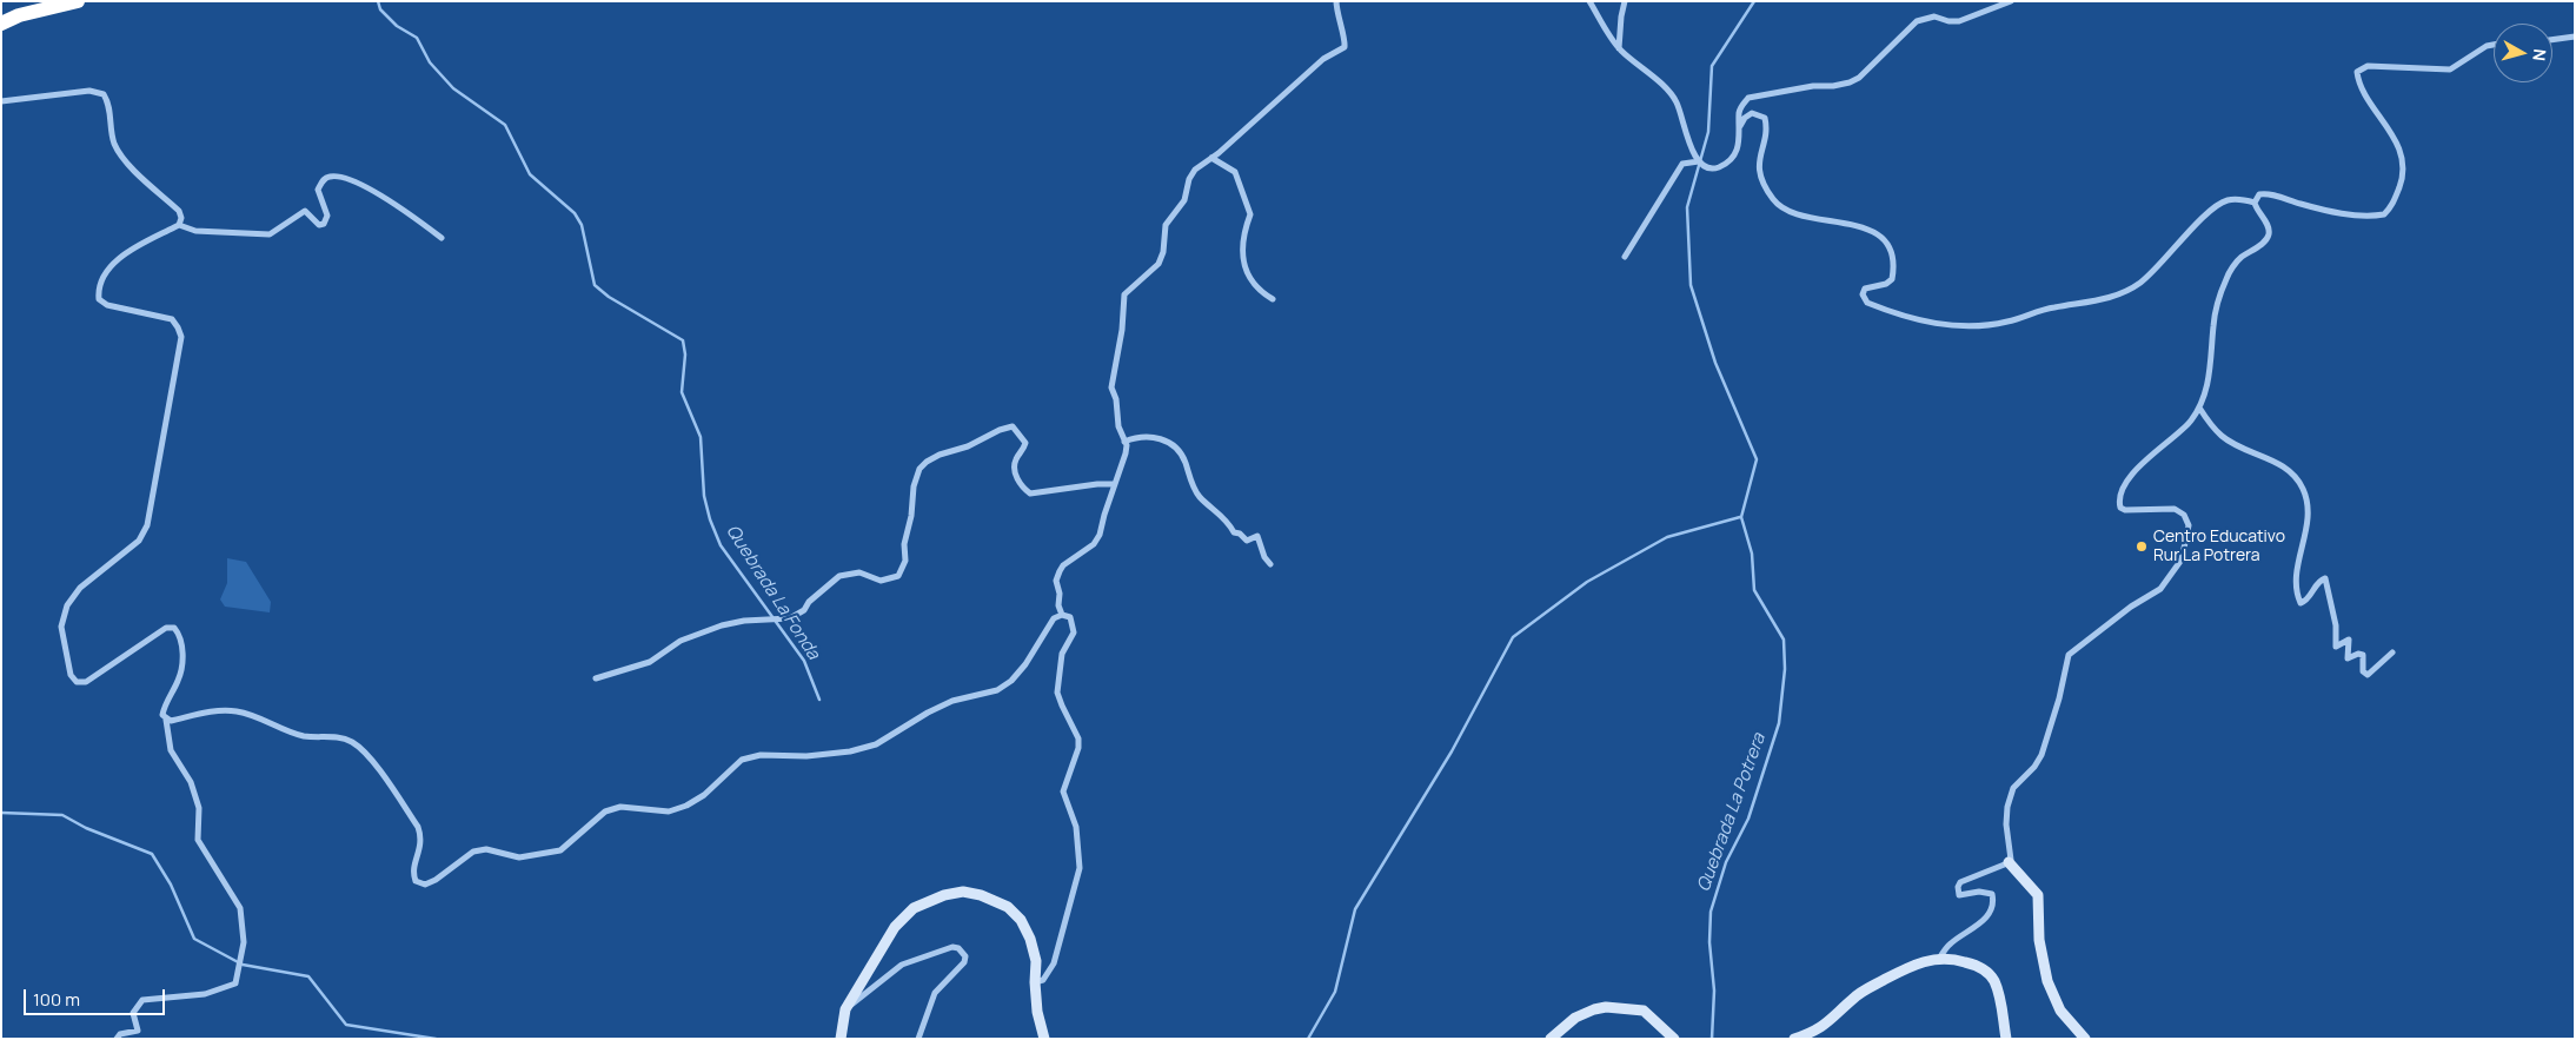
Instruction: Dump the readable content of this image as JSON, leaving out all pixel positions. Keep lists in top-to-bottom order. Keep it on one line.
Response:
{"water":["Quebrada La Fonda","Quebrada La Potrera"],"places":["Centro Educativo Rur La Potrera"],"scale_bar":"100 m","north":"right"}
